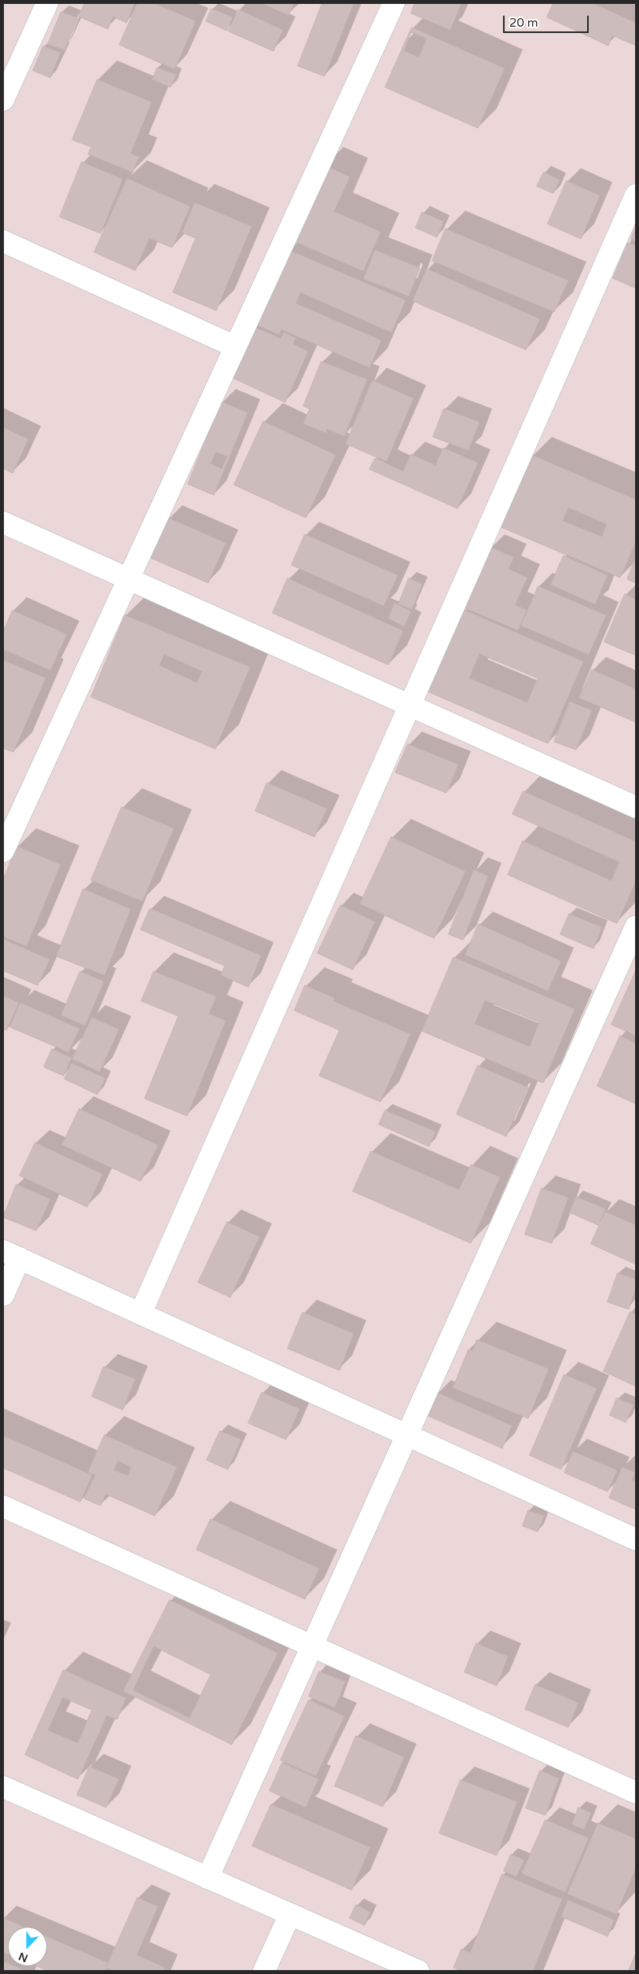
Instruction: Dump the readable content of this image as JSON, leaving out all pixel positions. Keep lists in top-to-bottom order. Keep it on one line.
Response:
{"scale_bar":"20 m","north":"bottom"}
